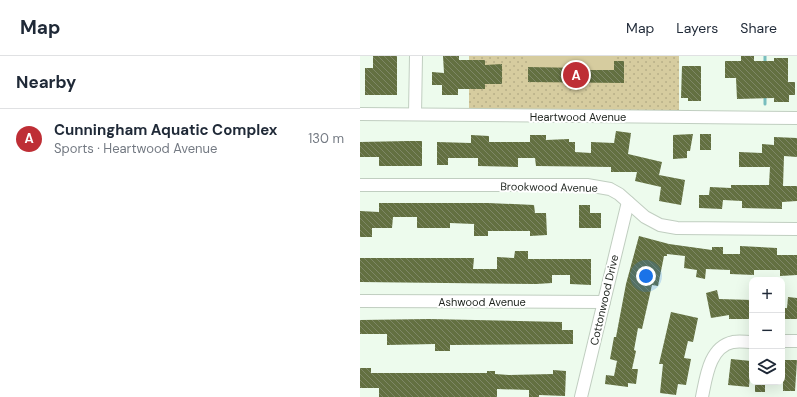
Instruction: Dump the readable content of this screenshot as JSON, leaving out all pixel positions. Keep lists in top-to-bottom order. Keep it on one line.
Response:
{"streets":{"street":["Heartwood Avenue","Brookwood Avenue","Cottonwood Drive","Ashwood Avenue"]},"crossings":[["Brookwood Avenue","Cottonwood Drive"],["Cottonwood Drive","Ashwood Avenue"]],"page":{"header":"Map","nav":["Map","Layers","Share"],"heading":"Nearby","pins":"A","list":[{"mark":"A","name":"Cunningham Aquatic Complex","note":"Sports · Heartwood Avenue","value":"130 m"}],"map_buttons":["+","−"]}}
